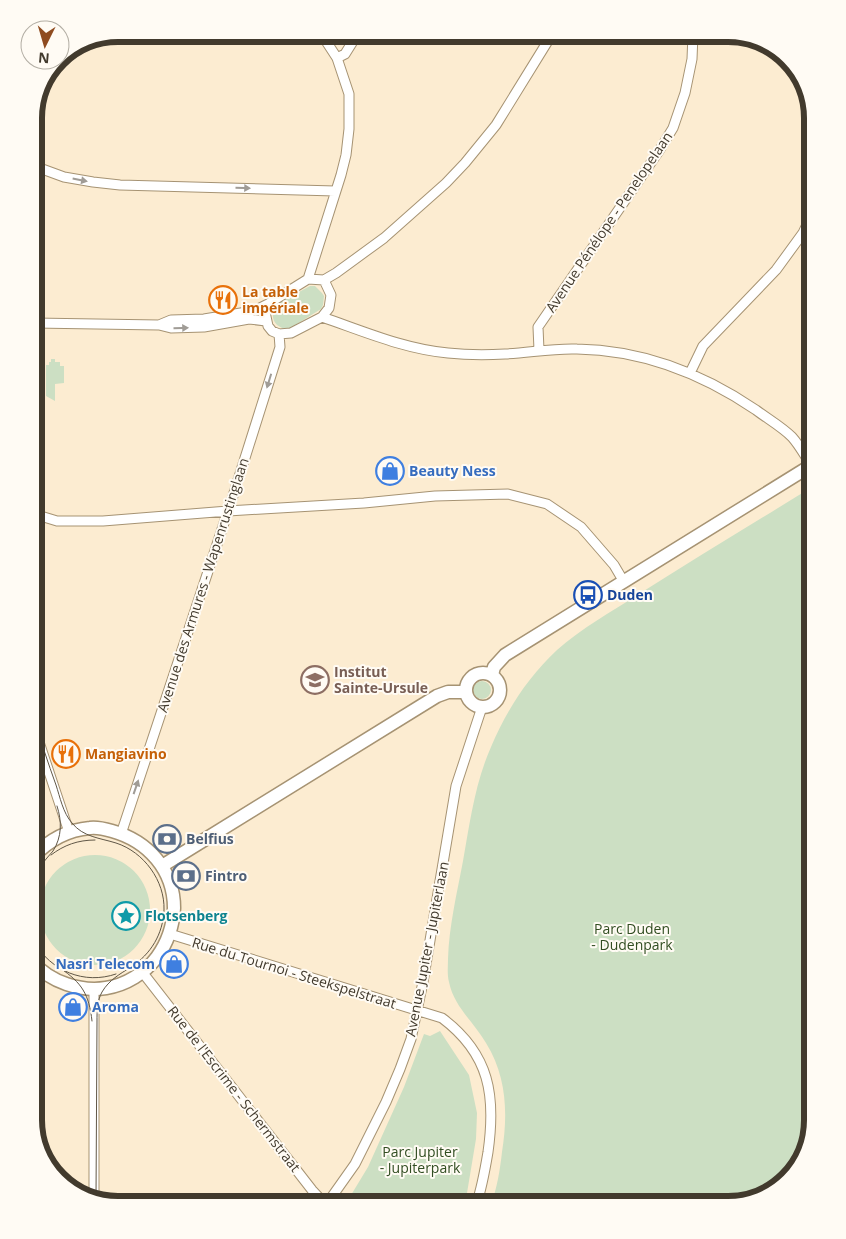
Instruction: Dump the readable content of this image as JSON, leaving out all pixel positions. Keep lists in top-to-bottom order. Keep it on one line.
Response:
{"streets":{"street":["Avenue Pénélope - Penelopelaan","Avenue des Armures - Wapenrustinglaan","Avenue Jupiter - Jupiterlaan","Rue du Tournoi - Steekspelstraat","Rue de l'Escrime - Schermstraat"]},"crossings":[["Avenue Jupiter - Jupiterlaan","Rue du Tournoi - Steekspelstraat"]],"parks":["Parc Duden - Dudenpark","Parc Jupiter - Jupiterpark"],"places":{"restaurant":["La table impériale","Mangiavino"],"shop":["Beauty Ness","Nasri Telecom","Aroma"],"bus stop":["Duden"],"school or university":["Institut Sainte-Ursule"],"bank":["Belfius","Fintro"],"place":["Flotsenberg"]},"north":"bottom"}
